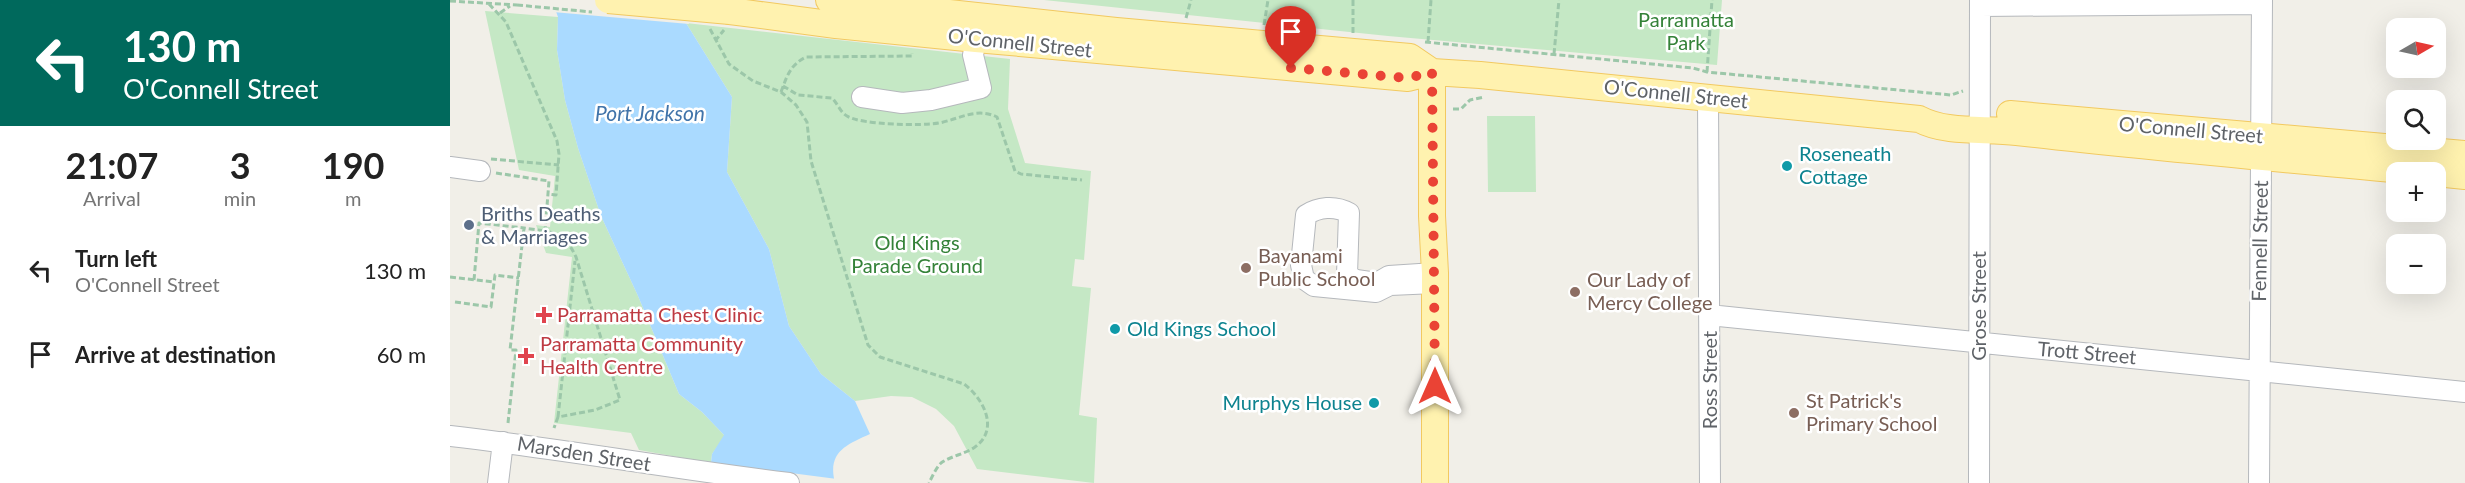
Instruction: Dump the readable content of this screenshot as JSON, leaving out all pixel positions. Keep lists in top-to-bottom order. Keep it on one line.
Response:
{"streets":{"main road":["O'Connell Street"],"street":["Fennell Street","Grose Street","Trott Street","Ross Street","Marsden Street"]},"crossings":[["O'Connell Street","Fennell Street"],["O'Connell Street","Grose Street"],["O'Connell Street","Ross Street"],["Fennell Street","Trott Street"],["Grose Street","Trott Street"],["Trott Street","Ross Street"]],"water":["Port Jackson"],"parks":["Parramatta Park","Old Kings Parade Ground"],"places":{"other":["Roseneath Cottage","Briths Deaths & Marriages","Bayanami Public School","Our Lady of Mercy College","Old Kings School","Murphys House","St Patrick's Primary School"],"health":["Parramatta Chest Clinic","Parramatta Community Health Centre"]},"north":"right","page":{"turn":["130 m","O'Connell Street"],"map_buttons":["+","−"],"eta":["21:07","Arrival","3","min","190","m"],"list":[{"name":"Turn left","note":"O'Connell Street","value":"130 m"},{"name":"Arrive at destination","value":"60 m"}]}}
